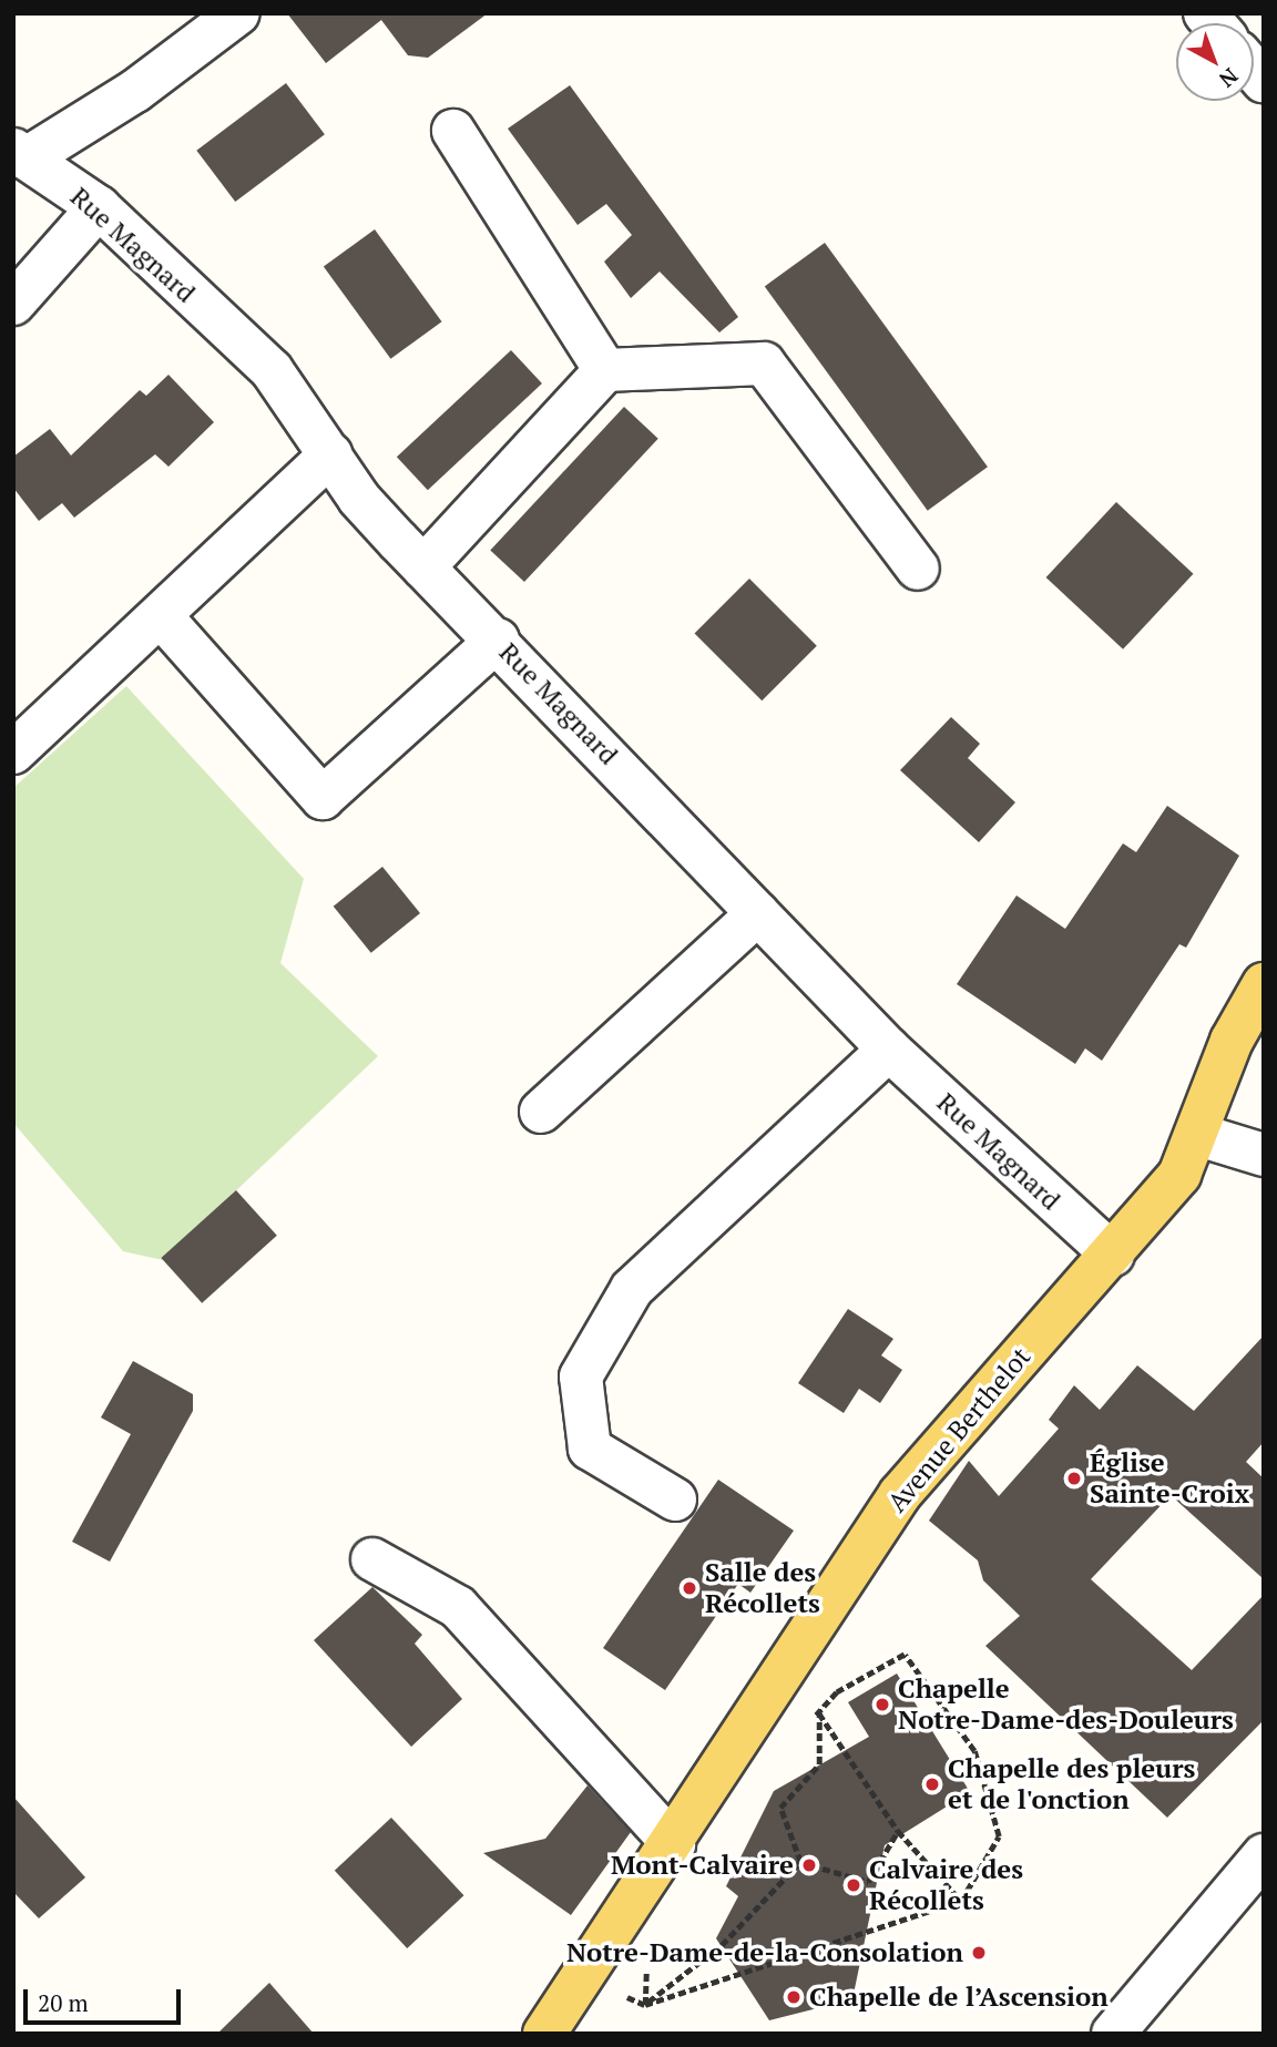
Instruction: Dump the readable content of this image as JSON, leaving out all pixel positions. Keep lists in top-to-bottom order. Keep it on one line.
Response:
{"streets":{"main road":["Avenue Berthelot"],"street":["Rue Magnard"]},"crossings":[["Rue Magnard","Avenue Berthelot"]],"places":["Église Sainte-Croix","Salle des Récollets","Chapelle Notre-Dame-des-Douleurs","Chapelle des pleurs et de l'onction","Mont-Calvaire","Calvaire des Récollets","Notre-Dame-de-la-Consolation","Chapelle de l’Ascension"],"scale_bar":"20 m","north":"bottom right"}
